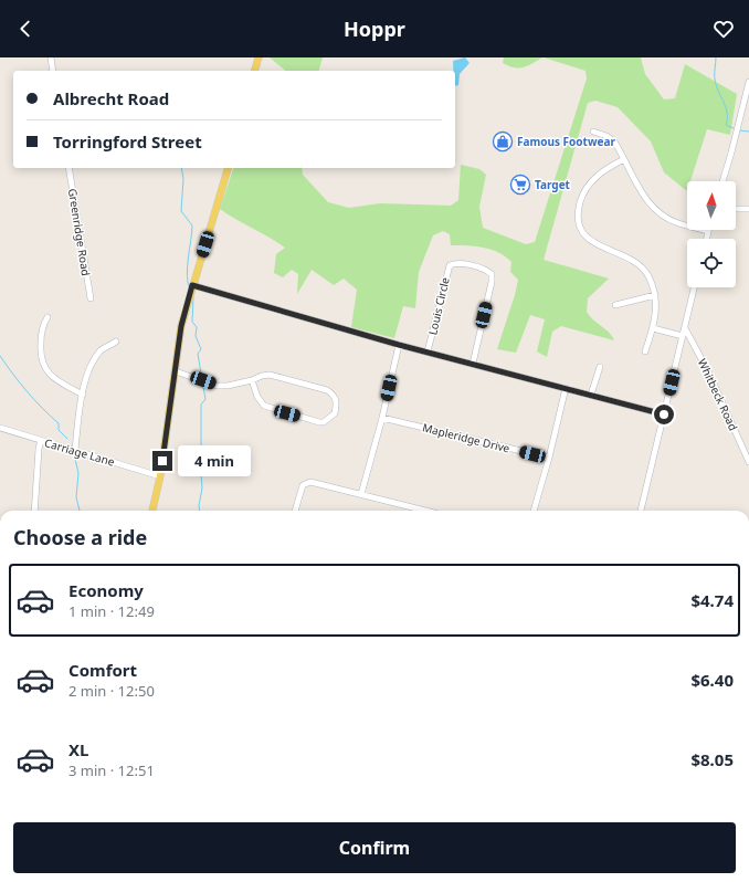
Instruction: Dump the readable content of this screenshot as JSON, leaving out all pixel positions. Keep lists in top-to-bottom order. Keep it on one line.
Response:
{"streets":{"street":["Greenridge Road","Louis Circle","Whitbeck Road","Mapleridge Drive","Carriage Lane"]},"places":{"shop":["Famous Footwear"],"supermarket":["Target"]},"north":"top","page":{"header":"Hoppr","banner":["Albrecht Road","Torringford Street"],"bubble":"4 min","heading":"Choose a ride","list":[{"name":"Economy","note":"1 min · 12:49","value":"$4.74"},{"name":"Comfort","note":"2 min · 12:50","value":"$6.40"},{"name":"XL","note":"3 min · 12:51","value":"$8.05"}],"buttons":"Confirm"}}
